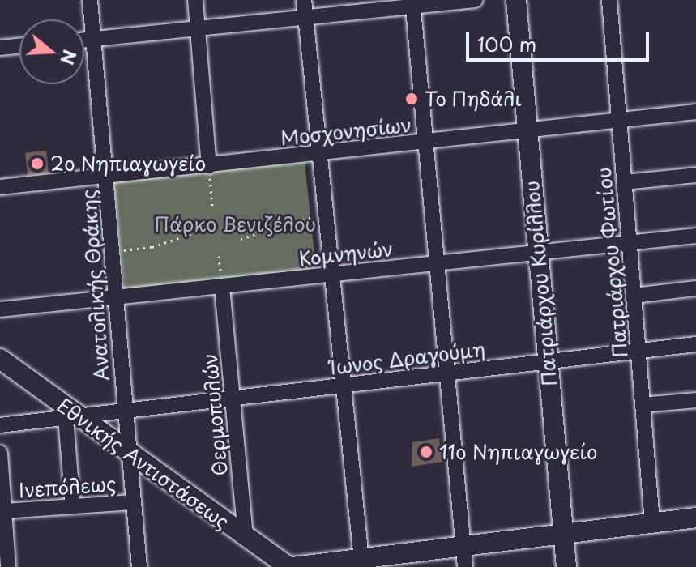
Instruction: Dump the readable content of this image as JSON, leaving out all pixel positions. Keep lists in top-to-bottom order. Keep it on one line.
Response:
{"streets":{"street":["Μοσχονησίων","Κομνηνών","Πατριάρχου Φωτίου","Πατριάρχου Κυρίλλου","Ανατολικής Θράκης","Ίωνος Δραγούμη","Θερμοπυλών","Εθνικής Αντιστάσεως","Ινεπόλεως"]},"crossings":[["Μοσχονησίων","Πατριάρχου Φωτίου"],["Μοσχονησίων","Πατριάρχου Κυρίλλου"],["Μοσχονησίων","Ανατολικής Θράκης"],["Κομνηνών","Πατριάρχου Φωτίου"],["Κομνηνών","Πατριάρχου Κυρίλλου"],["Κομνηνών","Ανατολικής Θράκης"],["Κομνηνών","Θερμοπυλών"],["Πατριάρχου Φωτίου","Ίωνος Δραγούμη"],["Πατριάρχου Κυρίλλου","Ίωνος Δραγούμη"],["Ανατολικής Θράκης","Ίωνος Δραγούμη"],["Ανατολικής Θράκης","Εθνικής Αντιστάσεως"],["Ανατολικής Θράκης","Ινεπόλεως"],["Ίωνος Δραγούμη","Θερμοπυλών"],["Ίωνος Δραγούμη","Εθνικής Αντιστάσεως"],["Θερμοπυλών","Εθνικής Αντιστάσεως"]],"parks":["Πάρκο Βενιζέλου"],"places":["Το Πηδάλι","2ο Νηπιαγωγείο","11ο Νηπιαγωγείο"],"scale_bar":"100 m","north":"right"}
